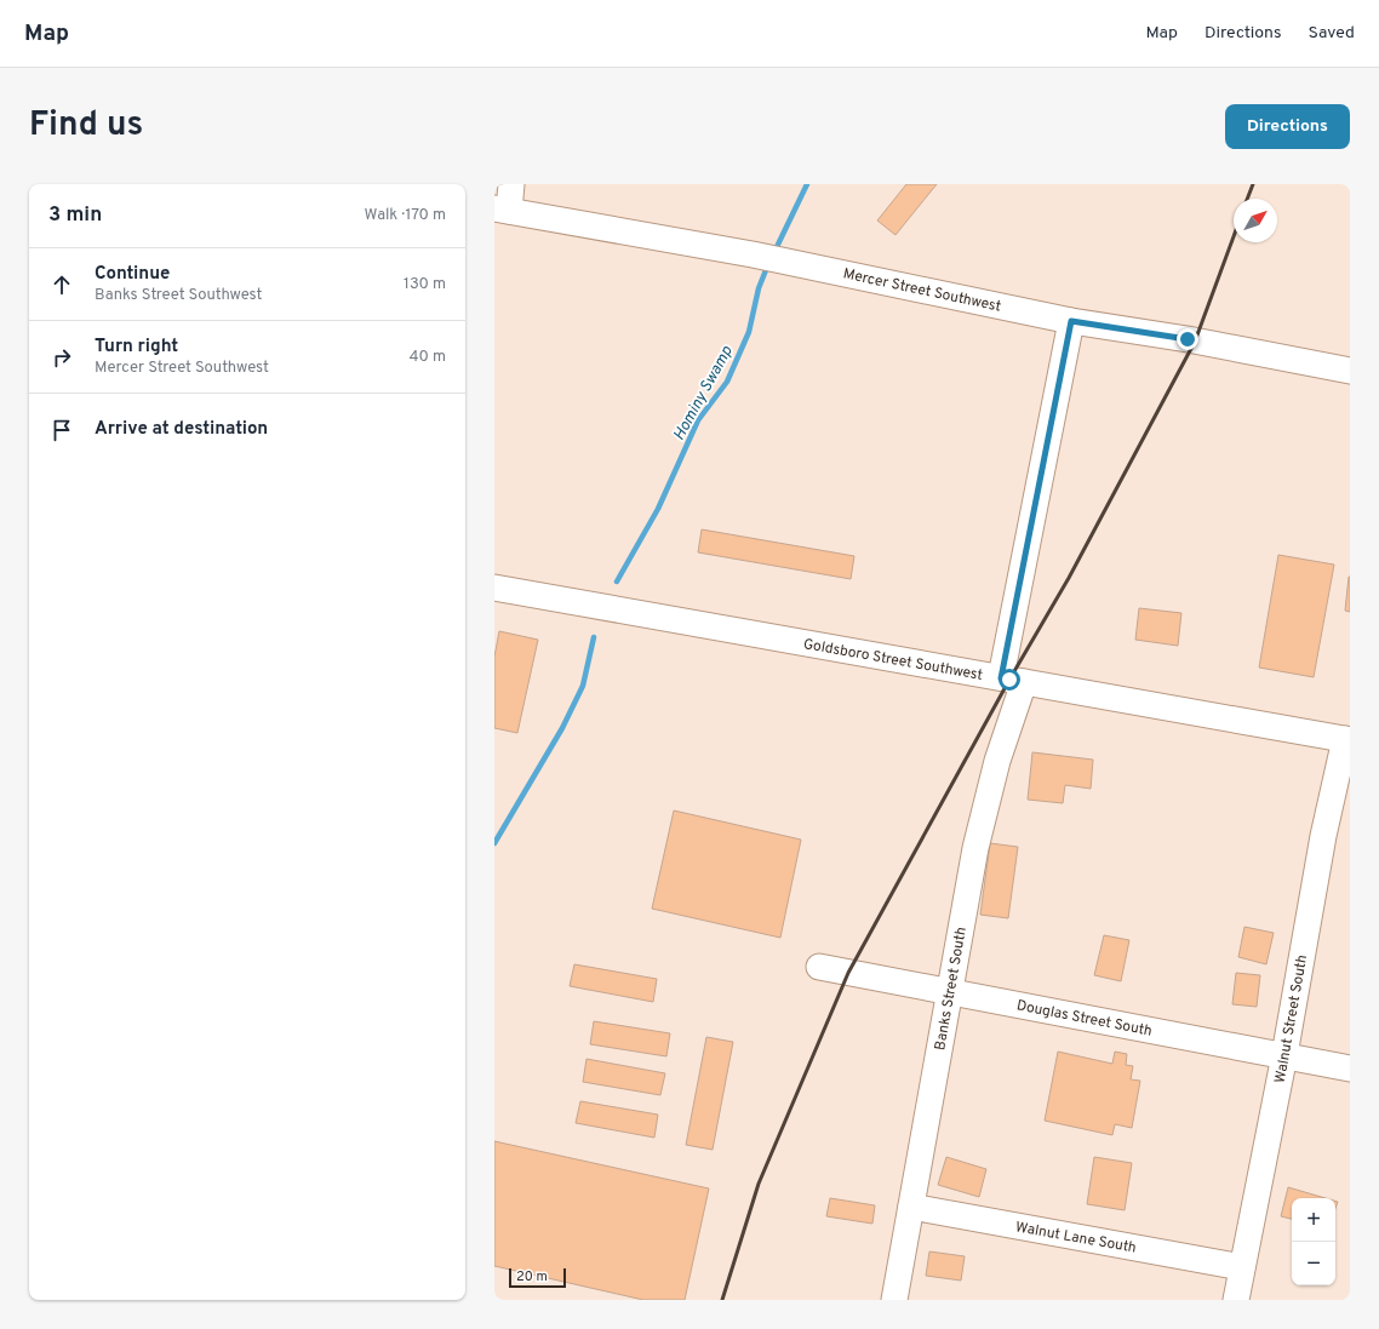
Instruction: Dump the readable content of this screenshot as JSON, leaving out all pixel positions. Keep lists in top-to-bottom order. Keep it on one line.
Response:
{"streets":{"street":["Mercer Street Southwest","Goldsboro Street Southwest","Banks Street South","Douglas Street South","Walnut Street South","Walnut Lane South"]},"crossings":[["Mercer Street Southwest","Banks Street South"],["Goldsboro Street Southwest","Banks Street South"],["Goldsboro Street Southwest","Walnut Street South"],["Banks Street South","Douglas Street South"],["Banks Street South","Walnut Lane South"],["Douglas Street South","Walnut Street South"],["Walnut Street South","Walnut Lane South"]],"water":["Hominy Swamp"],"scale_bar":"20 m","north":"top right","page":{"header":"Map","nav":["Map","Directions","Saved"],"title":"Find us","buttons":"Directions","heading":["3 min","Walk · 170 m"],"list":[["Continue","Banks Street Southwest","130 m"],["Turn right","Mercer Street Southwest","40 m"],"Arrive at destination"],"map_buttons":["+","−"],"scale":"20 m"}}
